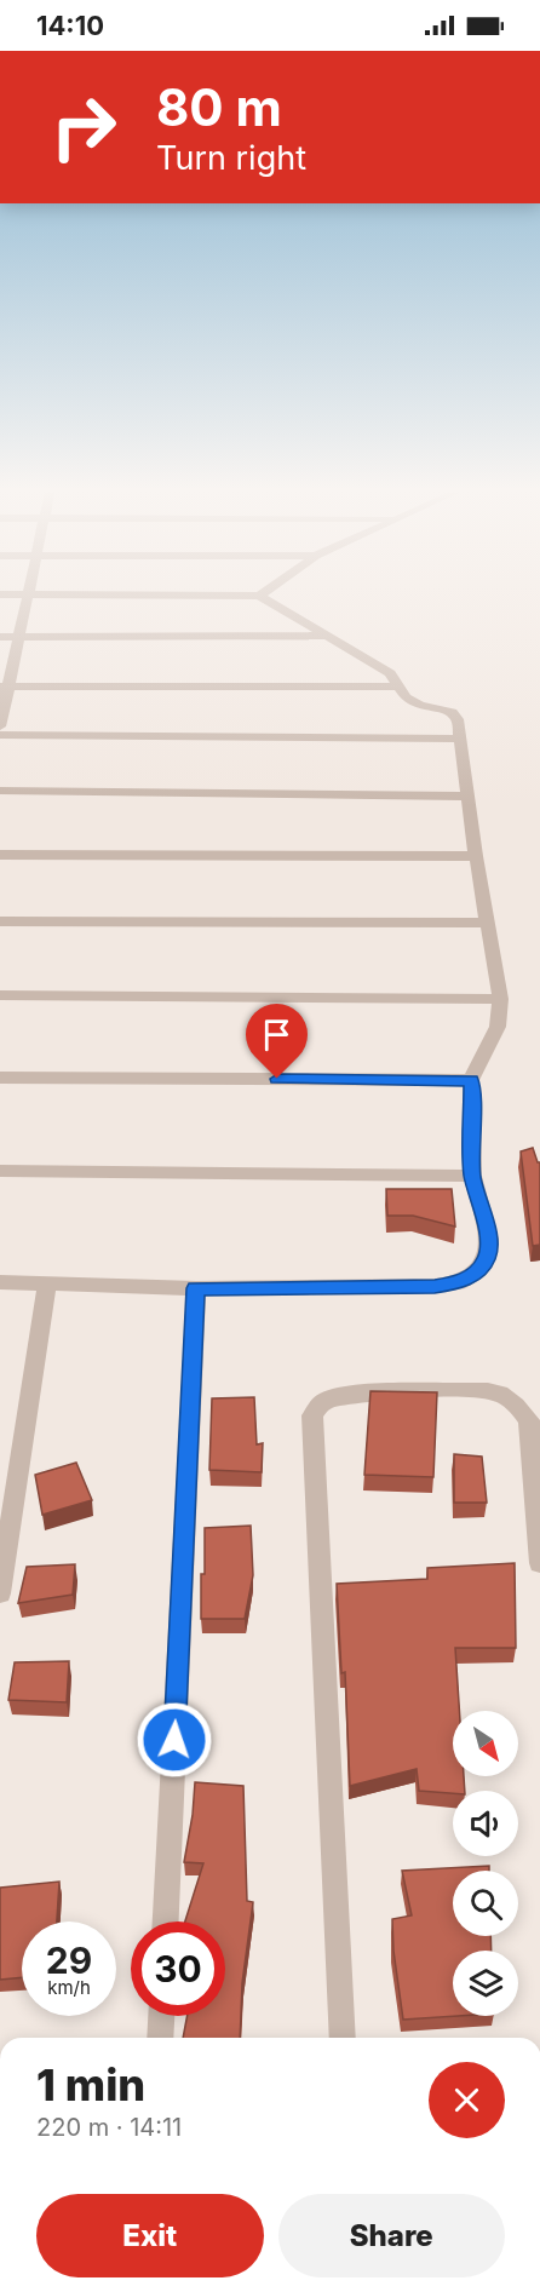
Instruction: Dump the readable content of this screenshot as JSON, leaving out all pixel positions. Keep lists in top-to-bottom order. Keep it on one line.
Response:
{"north":"bottom right","page":{"status":"14:10","turn":["80 m","Turn right"],"speed":"29 km/h","limit":"30","heading":["1 min","220 m · 14:11"],"buttons":["Exit","Share"]}}
